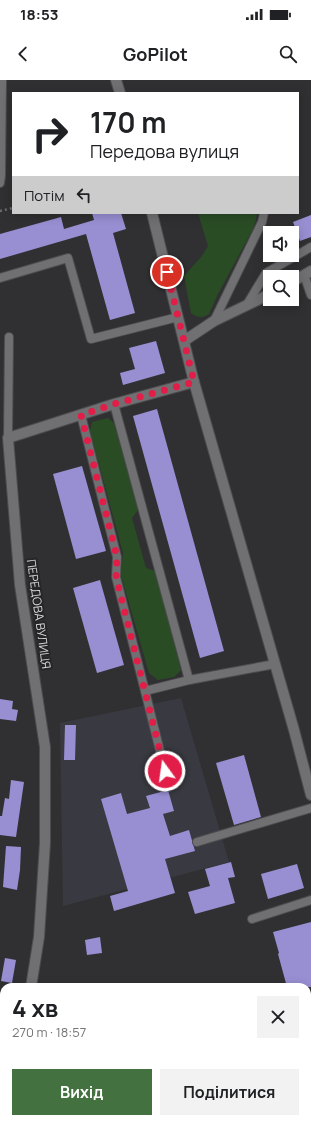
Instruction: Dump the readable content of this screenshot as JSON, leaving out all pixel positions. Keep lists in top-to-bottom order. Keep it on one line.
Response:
{"streets":{"street":["ПЕРЕДОВА ВУЛИЦЯ"]},"page":{"status":"18:53","header":"GoPilot","turn":["170 m","Передова вулиця"],"then":"Потім","heading":["4 хв","270 m · 18:57"],"buttons":["Вихід","Поділитися"]}}
